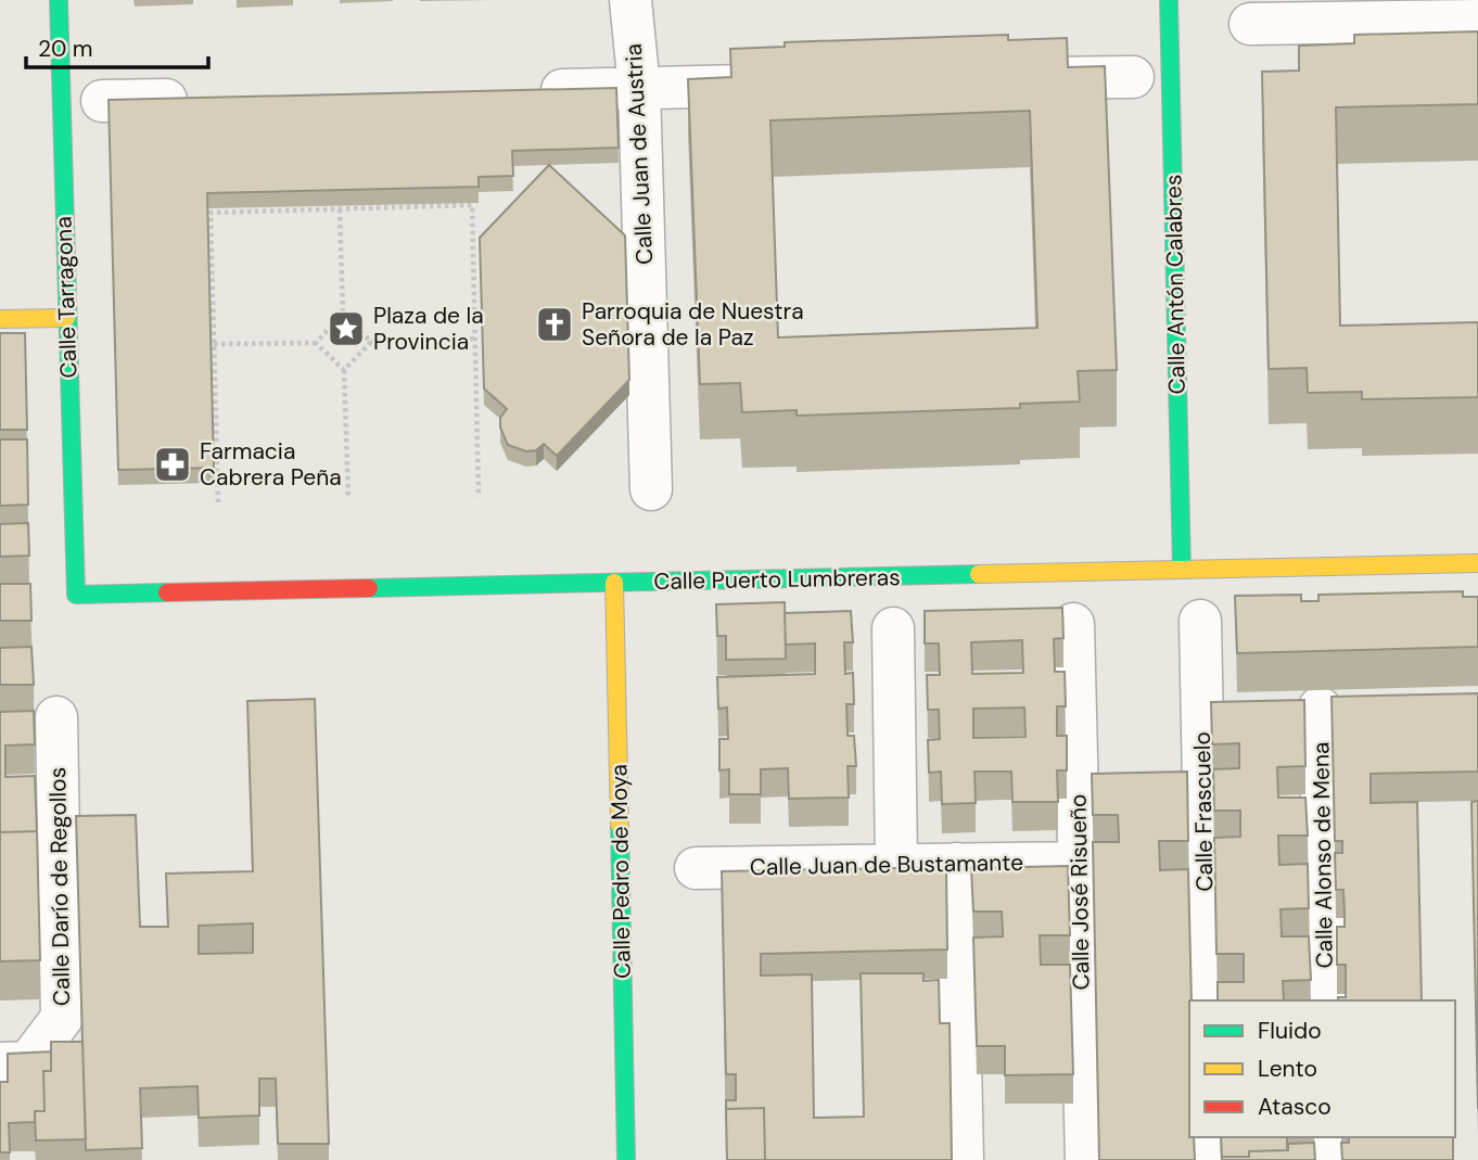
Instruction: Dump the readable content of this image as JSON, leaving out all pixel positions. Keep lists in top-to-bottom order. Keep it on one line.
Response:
{"streets":{"street":["Calle Juan de Austria","Calle Antón Calabres","Calle Tarragona","Calle Puerto Lumbreras","Calle Frascuelo","Calle Alonso de Mena","Calle Juan de Bustamante","Calle Pedro de Moya","Calle Darío de Regollos","Calle José Risueño"]},"crossings":[["Calle Antón Calabres","Calle Puerto Lumbreras"],["Calle Tarragona","Calle Puerto Lumbreras"],["Calle Puerto Lumbreras","Calle Pedro de Moya"],["Calle Juan de Bustamante","Calle José Risueño"]],"places":{"church":["Parroquia de Nuestra Señora de la Paz"],"place":["Plaza de la Provincia"],"pharmacy":["Farmacia Cabrera Peña"]},"legend":["Fluido","Lento","Atasco"],"scale_bar":"20 m"}
